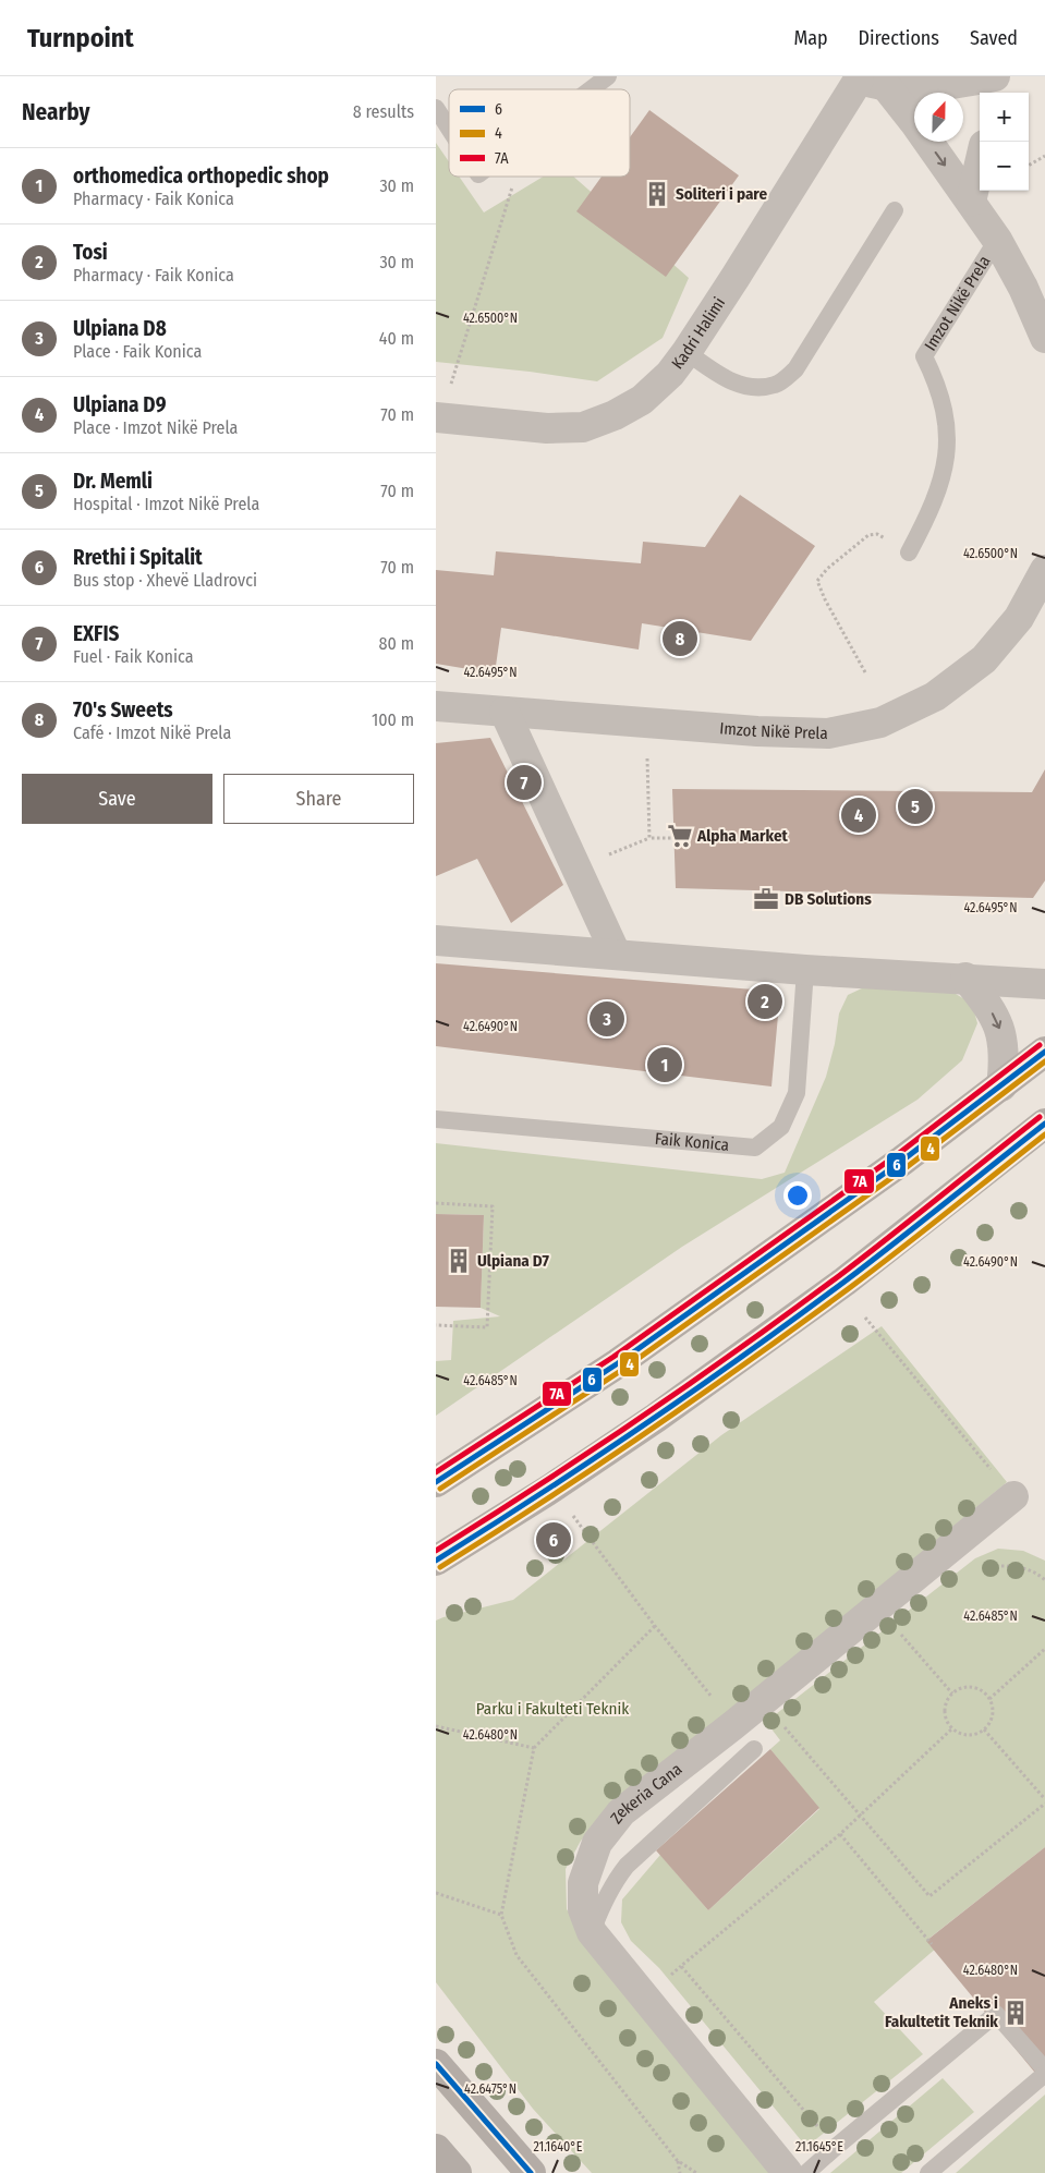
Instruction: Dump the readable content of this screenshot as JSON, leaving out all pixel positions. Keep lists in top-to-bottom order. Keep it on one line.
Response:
{"streets":{"street":["Imzot Nikë Prela","Kadri Halimi","Zekeria Cana"],"lane":["Faik Konica"]},"crossings":[["Imzot Nikë Prela","Kadri Halimi"]],"parks":["Parku i Fakulteti Teknik"],"places":{"building":["Soliteri i pare","Ulpiana D7","Aneks i Fakultetit Teknik"],"supermarket":["Alpha Market"],"office":["DB Solutions"]},"lines":["transit line 7A","transit line 6","transit line 4"],"legend":["6","4","7A"],"north":"top","page":{"header":"Turnpoint","nav":["Map","Directions","Saved"],"heading":["Nearby","8 results"],"map_buttons":["+","−"],"list":[{"mark":"1","name":"orthomedica orthopedic shop","note":"Pharmacy · Faik Konica","value":"30 m"},{"mark":"2","name":"Tosi","note":"Pharmacy · Faik Konica","value":"30 m"},{"mark":"3","name":"Ulpiana D8","note":"Place · Faik Konica","value":"40 m"},{"mark":"4","name":"Ulpiana D9","note":"Place · Imzot Nikë Prela","value":"70 m"},{"mark":"5","name":"Dr. Memli","note":"Hospital · Imzot Nikë Prela","value":"70 m"},{"mark":"6","name":"Rrethi i Spitalit","note":"Bus stop · Xhevë Lladrovci","value":"70 m"},{"mark":"7","name":"EXFIS","note":"Fuel · Faik Konica","value":"80 m"},{"mark":"8","name":"70's Sweets","note":"Café · Imzot Nikë Prela","value":"100 m"}],"pins":["8","7","5","4","2","3","1","6"],"buttons":["Save","Share"]},"coordinates":["42.6500°N","42.6495°N","42.6490°N","42.6485°N","42.6480°N","42.6475°N","21.1640°E","21.1645°E"]}
